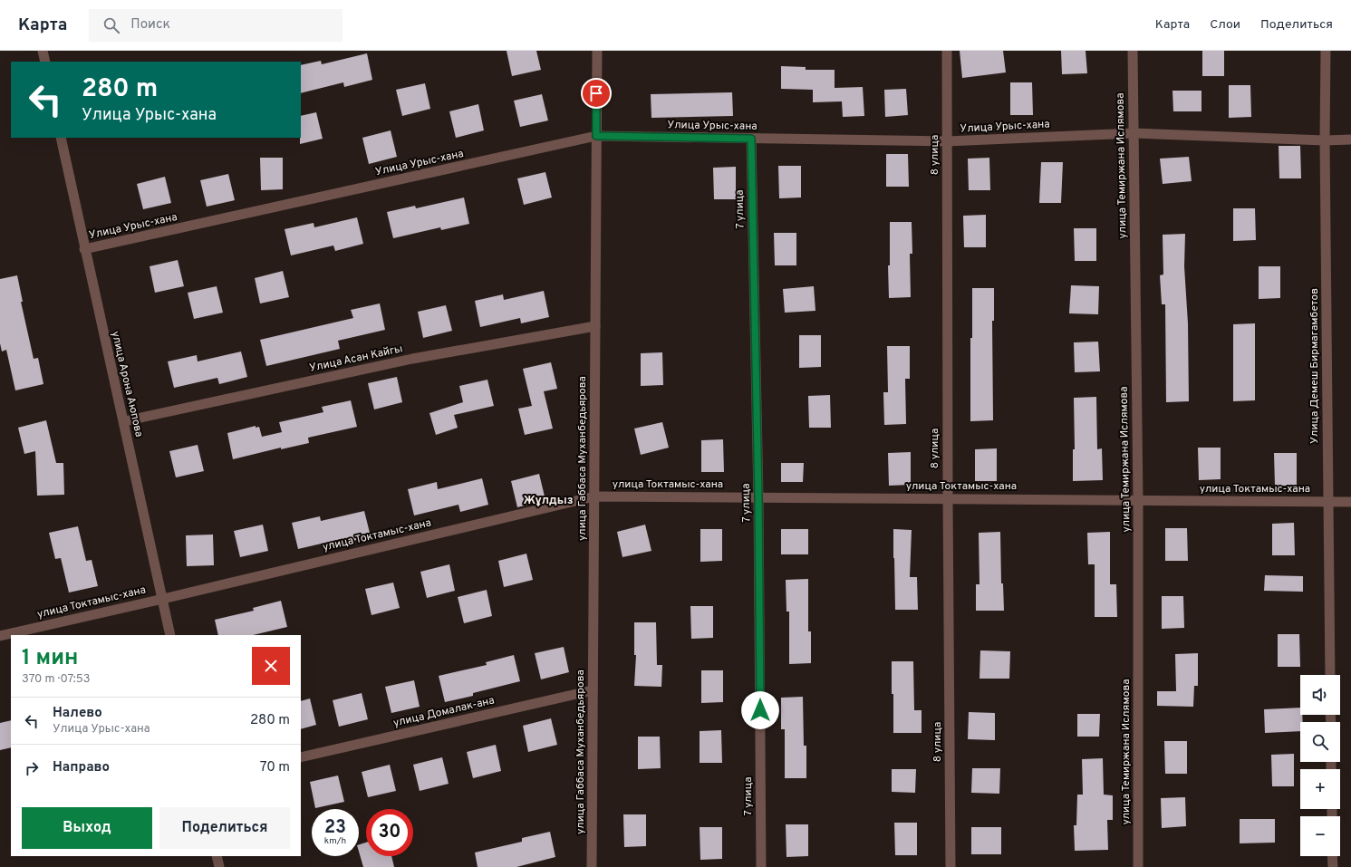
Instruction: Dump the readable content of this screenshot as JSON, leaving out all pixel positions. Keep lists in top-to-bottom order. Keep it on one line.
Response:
{"streets":{"street":["Улица Урыс-хана","8 улица","улица Темиржана Ислямова","7 улица","Улица Асан Кайгы","Улица Демеш Бирмагамбетов","улица Арона Аюпова","улица Габбаса Муханбедьярова","улица Токтамыс-хана","улица Домалак-ана"]},"crossings":[["Улица Урыс-хана","8 улица"],["Улица Урыс-хана","улица Темиржана Ислямова"],["Улица Урыс-хана","7 улица"],["Улица Урыс-хана","Улица Демеш Бирмагамбетов"],["Улица Урыс-хана","улица Арона Аюпова"],["Улица Урыс-хана","улица Габбаса Муханбедьярова"],["8 улица","улица Токтамыс-хана"],["улица Темиржана Ислямова","улица Токтамыс-хана"],["7 улица","улица Токтамыс-хана"],["Улица Асан Кайгы","улица Арона Аюпова"],["Улица Асан Кайгы","улица Габбаса Муханбедьярова"],["Улица Демеш Бирмагамбетов","улица Токтамыс-хана"],["улица Арона Аюпова","улица Токтамыс-хана"],["улица Габбаса Муханбедьярова","улица Токтамыс-хана"],["улица Габбаса Муханбедьярова","улица Домалак-ана"]],"districts":["Жұлдыз"],"page":{"header":"Карта","search":"Поиск","nav":["Карта","Слои","Поделиться"],"turn":["280 m","Улица Урыс-хана"],"heading":["1 мин","370 m · 07:53"],"map_buttons":["+","−"],"list":[{"name":"Налево","note":"Улица Урыс-хана","value":"280 m"},{"name":"Направо","value":"70 m"}],"buttons":["Выход","Поделиться"],"speed":"23 km/h","limit":"30"}}
